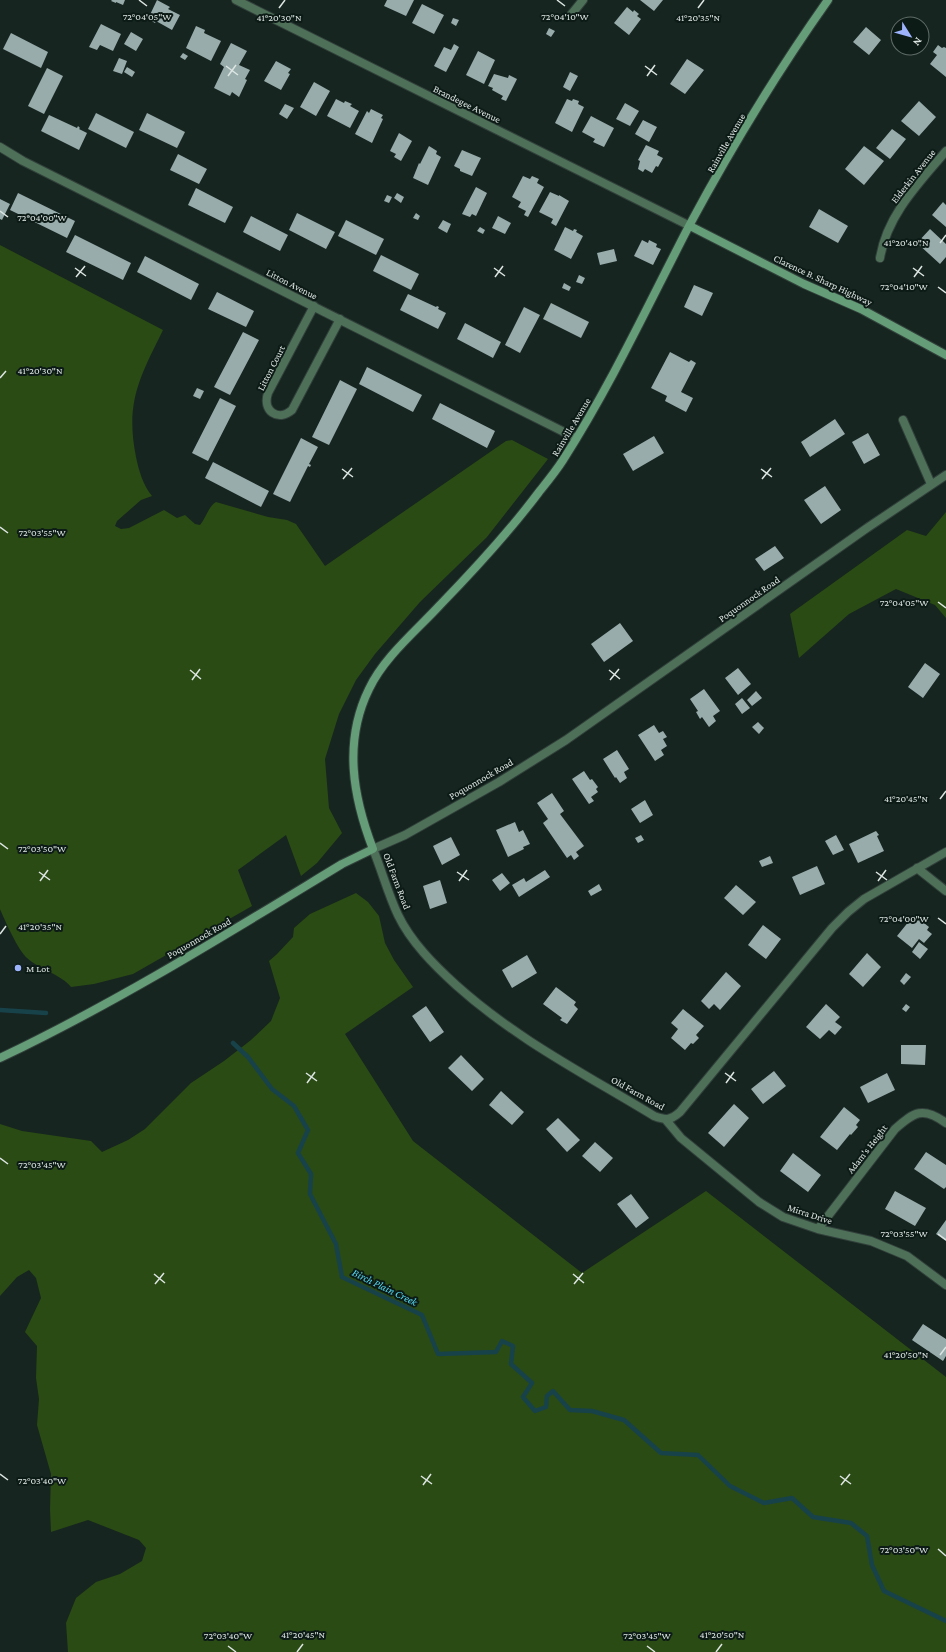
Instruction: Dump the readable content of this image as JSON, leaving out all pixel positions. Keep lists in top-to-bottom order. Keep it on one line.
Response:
{"streets":{"main road":["Rainville Avenue","Clarence B. Sharp Highway","Poquonnock Road"],"street":["Brandegee Avenue","Elderkin Avenue","Litton Avenue","Litton Court","Old Farm Road","Adam's Height","Mirra Drive"]},"crossings":[["Brandegee Avenue","Rainville Avenue"],["Brandegee Avenue","Clarence B. Sharp Highway"],["Rainville Avenue","Clarence B. Sharp Highway"],["Rainville Avenue","Litton Avenue"],["Rainville Avenue","Poquonnock Road"],["Rainville Avenue","Old Farm Road"],["Litton Avenue","Litton Court"],["Poquonnock Road","Old Farm Road"],["Old Farm Road","Mirra Drive"],["Adam's Height","Mirra Drive"]],"water":["Birch Plain Creek"],"places":["M Lot"],"north":"bottom right","coordinates":["72°04'05\"W","72°04'10\"W","41°20'30\"N","41°20'35\"N","72°04'00\"W","41°20'40\"N","72°03'55\"W","41°20'45\"N","72°03'50\"W","72°03'45\"W","41°20'50\"N","72°03'40\"W"]}
